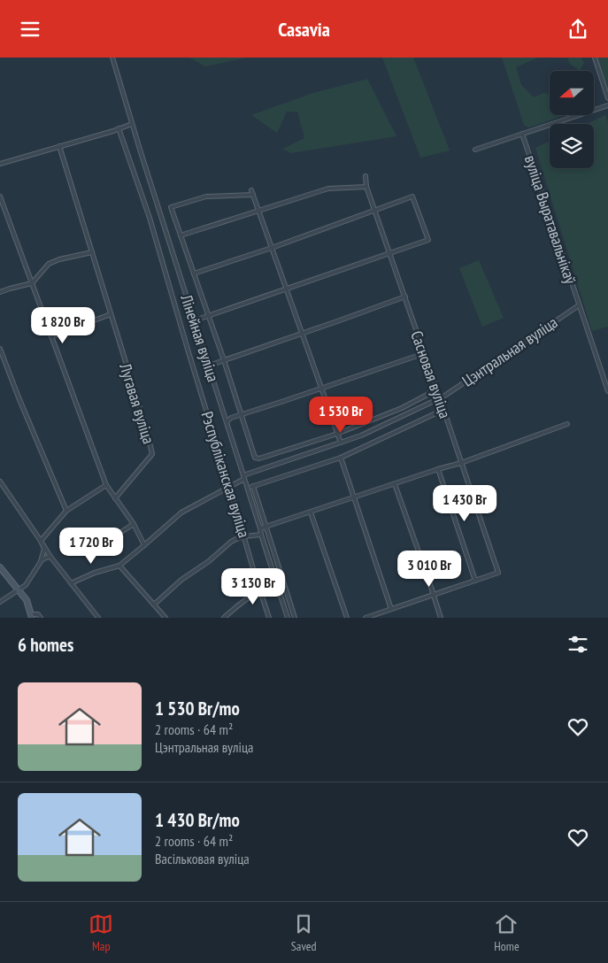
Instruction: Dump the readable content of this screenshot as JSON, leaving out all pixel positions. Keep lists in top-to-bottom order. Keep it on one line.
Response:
{"streets":{"street":["вуліца Выратавальнікаў","Лінейная вуліца","Цэнтральная вуліца","Сасновая вуліца","Лугавая вуліца","Рэспубліканская вуліца"]},"crossings":[["вуліца Выратавальнікаў","Цэнтральная вуліца"],["Лінейная вуліца","Цэнтральная вуліца"],["Цэнтральная вуліца","Сасновая вуліца"],["Цэнтральная вуліца","Рэспубліканская вуліца"]],"north":"left","page":{"header":"Casavia","price":["1 820 Br","1 530 Br","1 430 Br","1 720 Br","3 010 Br","3 130 Br"],"heading":"6 homes","list":[{"name":"1 530 Br/mo","note":"2 rooms · 64 m² · Цэнтральная вуліца"},{"name":"1 430 Br/mo","note":"2 rooms · 64 m² · Васільковая вуліца"}],"tabs":["Map","Saved","Home"]}}
